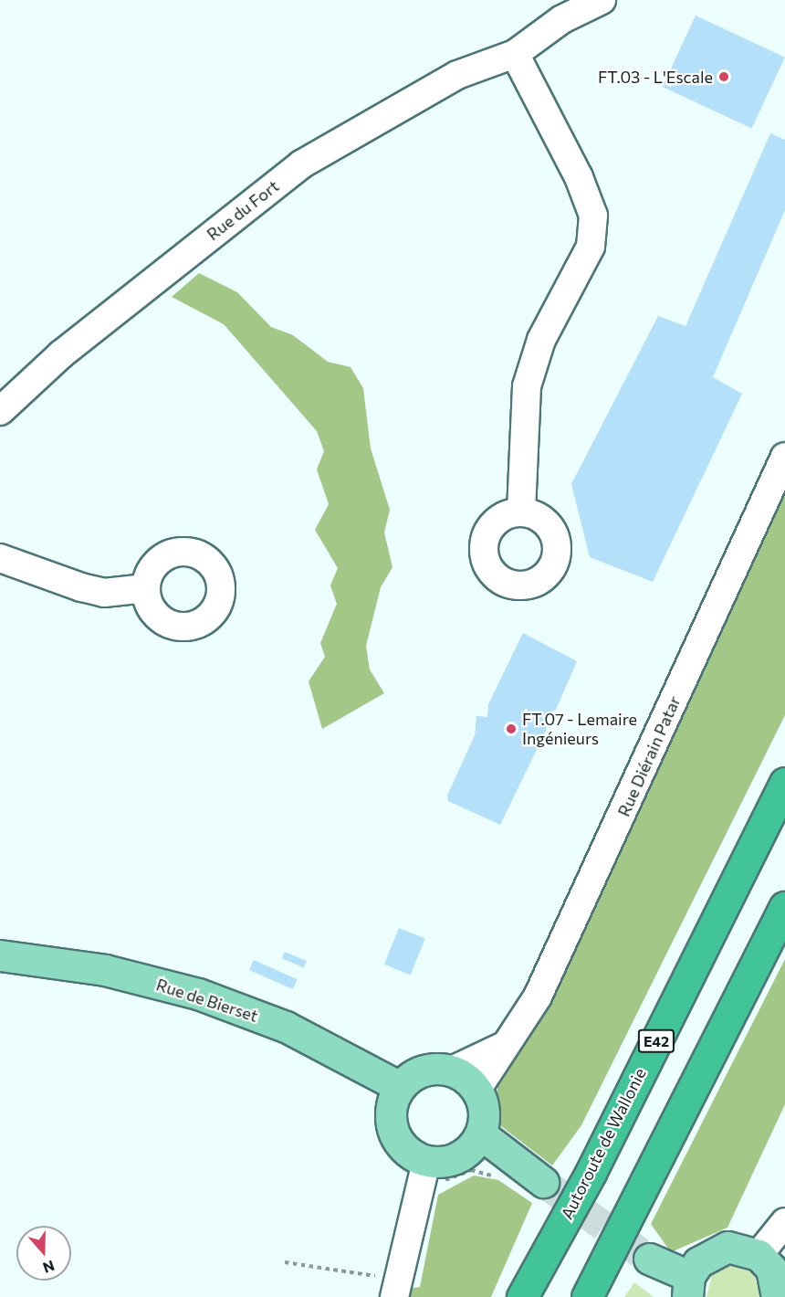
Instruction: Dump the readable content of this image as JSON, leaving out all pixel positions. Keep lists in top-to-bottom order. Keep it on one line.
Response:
{"streets":{"highway":["E42","Autoroute de Wallonie"],"main road":["Rue de Bierset"],"street":["Rue du Fort","Rue Diérain Patar"]},"crossings":[["Rue Diérain Patar","Rue de Bierset"]],"places":["FT.03 - L'Escale","FT.07 - Lemaire Ingénieurs"],"north":"bottom"}
